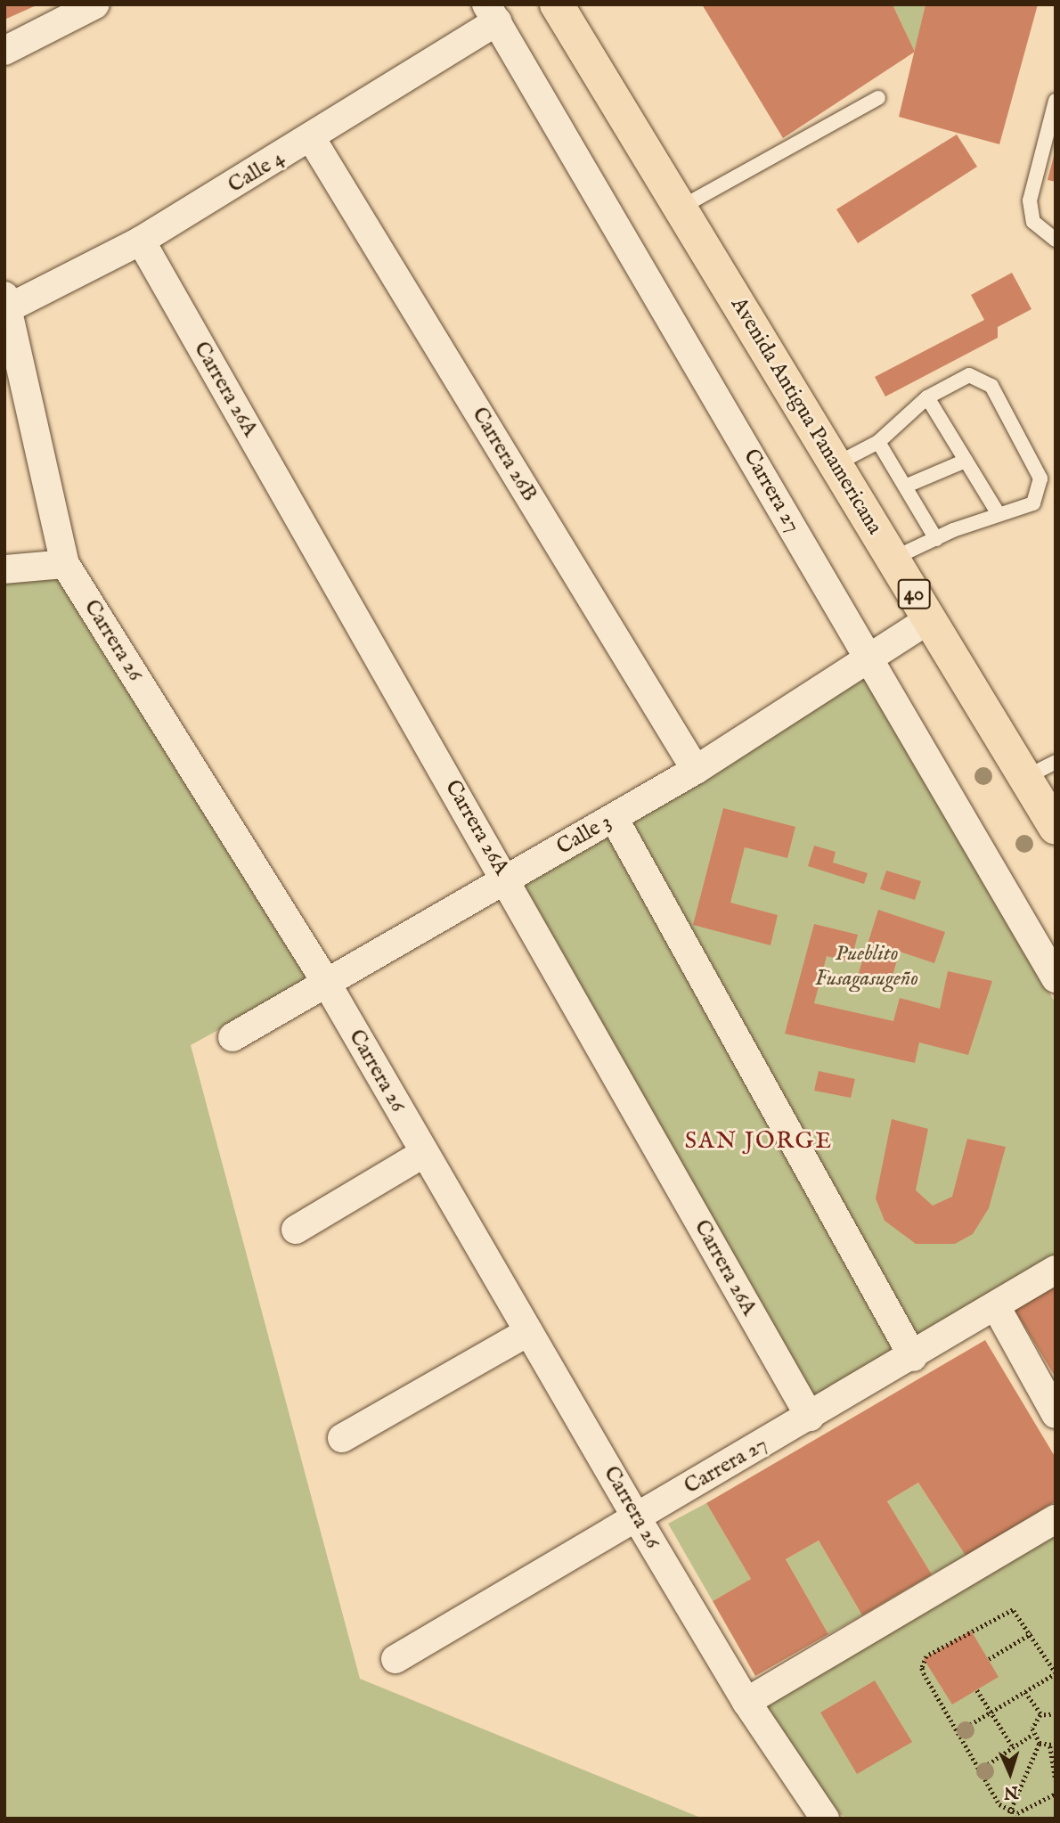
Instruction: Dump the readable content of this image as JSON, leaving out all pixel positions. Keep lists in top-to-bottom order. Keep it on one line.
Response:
{"streets":{"main road":["Avenida Antigua Panamericana","40"],"street":["Calle 4","Carrera 26A","Carrera 26B","Carrera 27","Carrera 26","Calle 3"]},"crossings":[["Calle 4","Carrera 26A"],["Calle 4","Carrera 26B"],["Calle 4","Carrera 27"],["Calle 4","Carrera 26"],["Carrera 26A","Carrera 27"],["Carrera 26A","Calle 3"],["Avenida Antigua Panamericana","Calle 3"],["Carrera 26B","Calle 3"],["Carrera 27","Carrera 26"],["Carrera 27","Calle 3"],["Carrera 26","Calle 3"]],"districts":["SAN JORGE"],"parks":["Pueblito Fusagasugeño"],"north":"bottom"}
